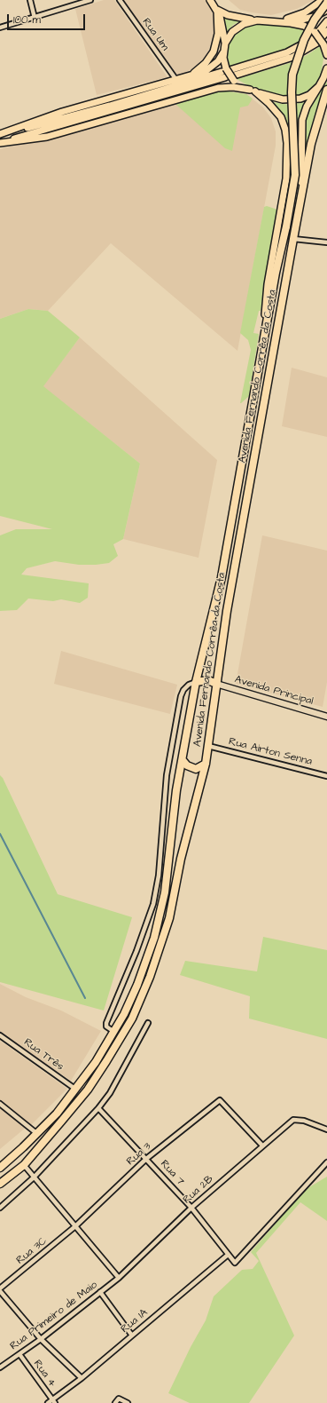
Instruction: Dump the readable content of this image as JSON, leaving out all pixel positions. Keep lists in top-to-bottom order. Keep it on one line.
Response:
{"streets":{"highway":["Avenida Fernando Corrêa da Costa"],"street":["Rua Um","Avenida Principal","Rua Airton Senna","Rua Três","Rua 3","Rua 7","Rua 2B","Rua 3C","Rua Primeiro de Maio","Rua 1A","Rua 4"]},"crossings":[["Avenida Fernando Corrêa da Costa","Avenida Principal"],["Avenida Fernando Corrêa da Costa","Rua Airton Senna"],["Avenida Fernando Corrêa da Costa","Rua Três"],["Rua 3","Rua 7"],["Rua 3","Rua 2B"],["Rua 3","Rua 3C"],["Rua 7","Rua 2B"],["Rua 7","Rua 1A"],["Rua 2B","Rua Primeiro de Maio"],["Rua Primeiro de Maio","Rua 4"],["Rua 1A","Rua 4"]],"scale_bar":"100 m"}
